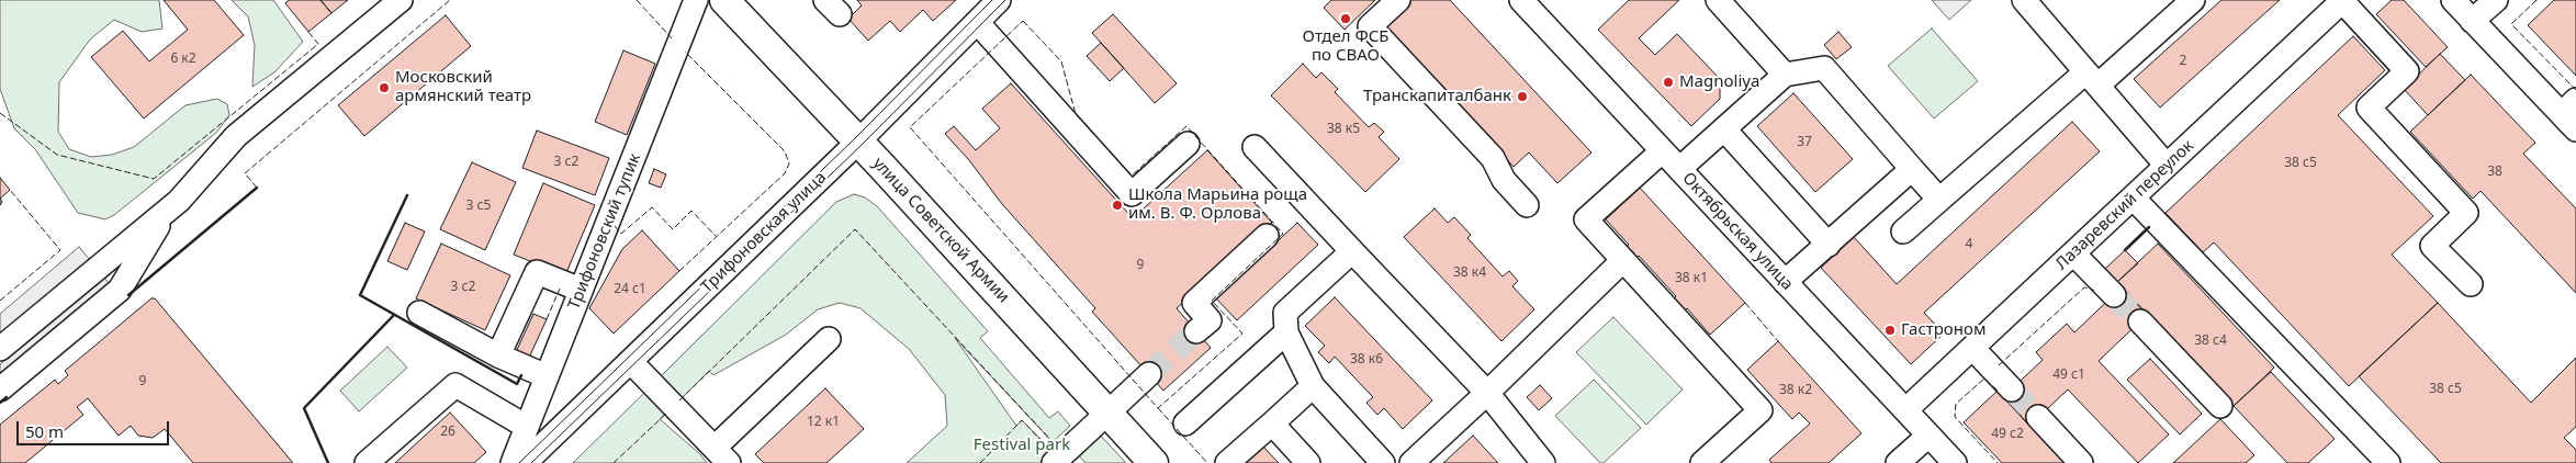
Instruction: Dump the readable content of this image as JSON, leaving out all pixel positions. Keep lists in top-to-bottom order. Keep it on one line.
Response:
{"streets":{"main road":["улица Советской Армии"],"street":["Лазаревский переулок","Трифоновский тупик","Октябрьская улица","Трифоновская улица"]},"crossings":[["Лазаревский переулок","Октябрьская улица"],["улица Советской Армии","Трифоновская улица"]],"parks":["Festival park"],"places":["Отдел ФСБ по СВАО","Magnoliya","Московский армянский театр","Транскапиталбанк","Школа Марьина роща им. В. Ф. Орлова","Гастроном"],"house_numbers":["6 к2","2","38 к5","37","3 с2","38 с5","38","3 с5","4","9","38 к4","38 к1","3 с2","24 с1","38 с4","38 к6","49 с1","9","38 с5","38 к2","12 к1","26","49 с2"],"scale_bar":"50 m"}
